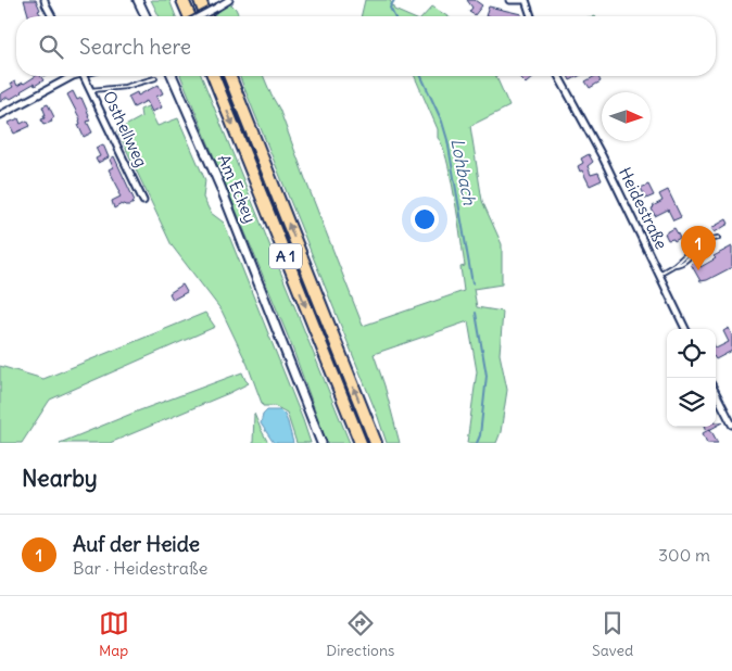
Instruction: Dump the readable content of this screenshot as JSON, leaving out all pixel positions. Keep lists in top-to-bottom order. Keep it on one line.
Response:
{"streets":{"highway":["A 1"],"street":["Osthellweg","Am Eckey","Heidestraße"]},"water":["Lohbach"],"north":"right","page":{"search":"Search here","pins":"1","heading":"Nearby","list":[{"mark":"1","name":"Auf der Heide","note":"Bar · Heidestraße","value":"300 m"}],"nav":["Map","Directions","Saved"]}}
